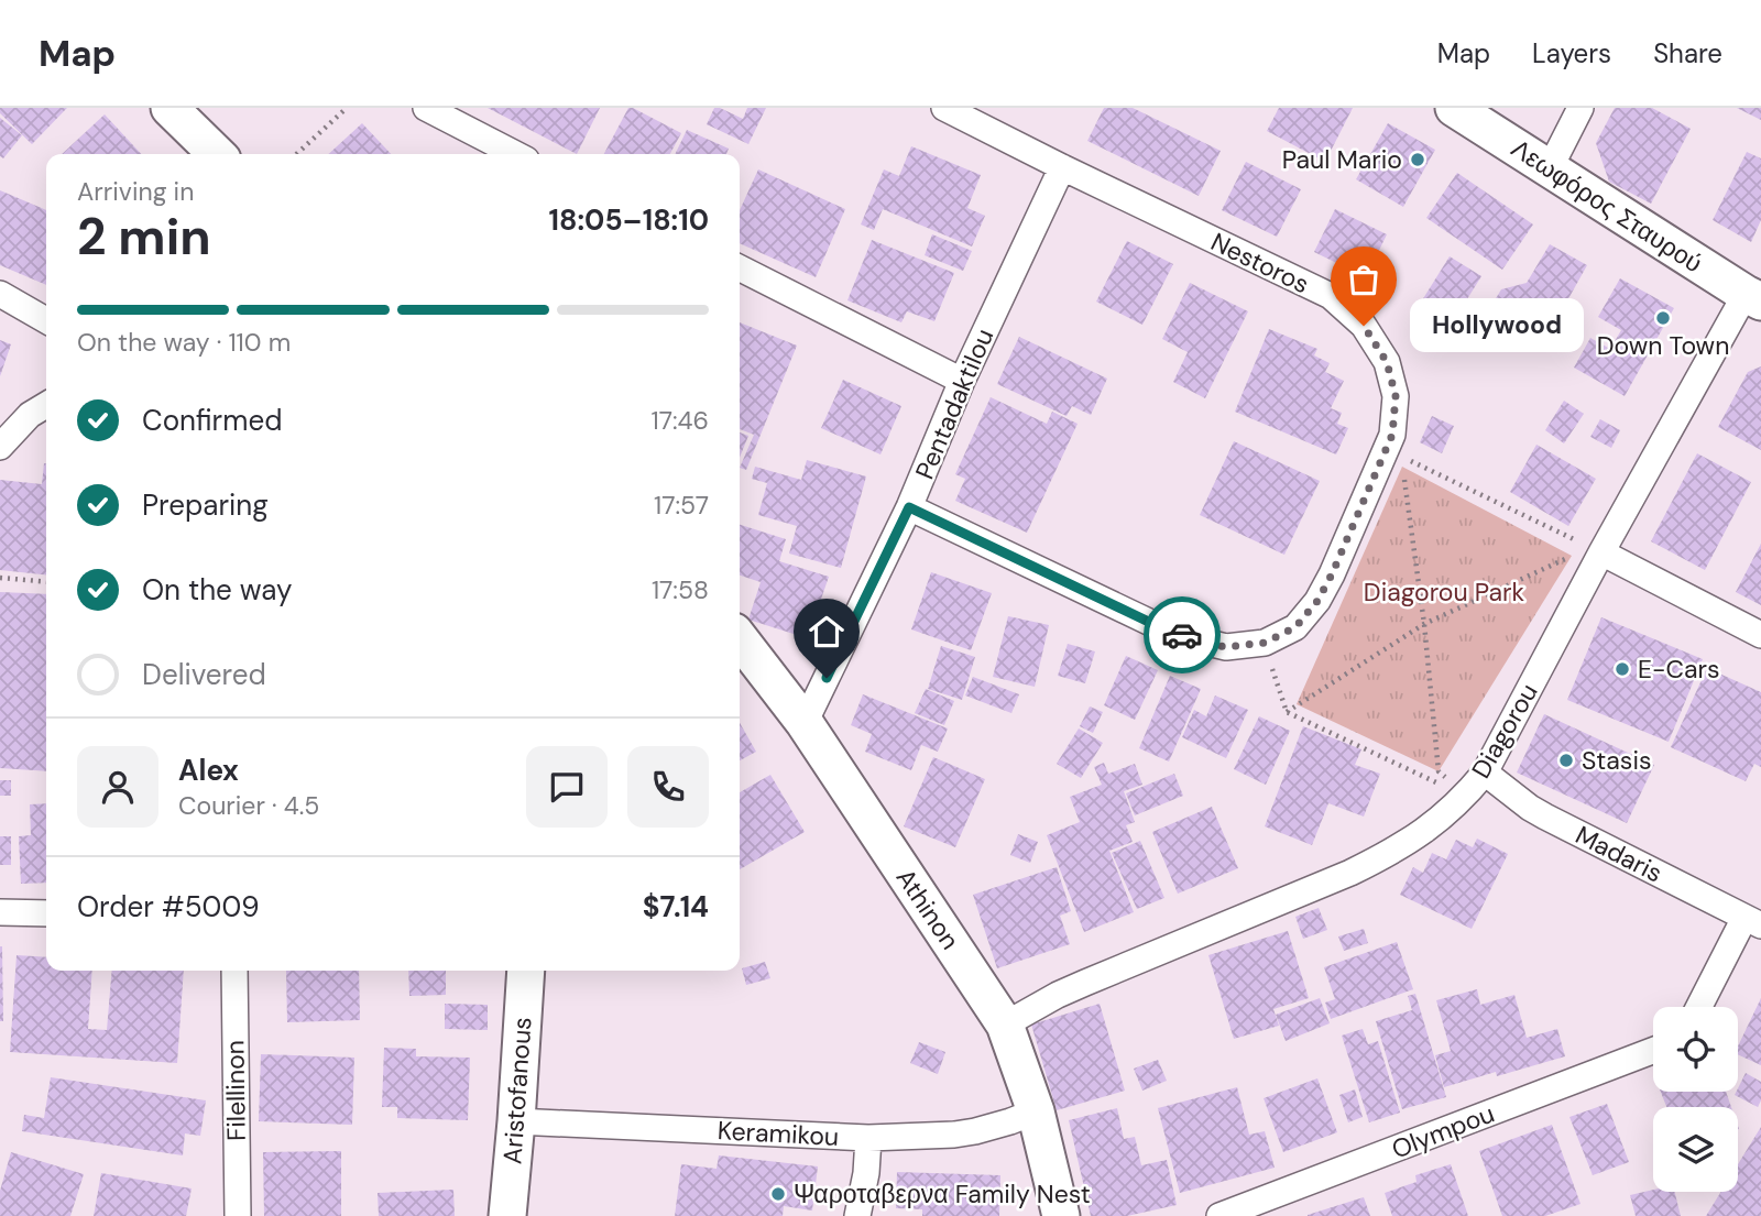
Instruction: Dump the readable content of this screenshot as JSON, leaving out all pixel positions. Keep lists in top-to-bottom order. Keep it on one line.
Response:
{"streets":{"street":["Λεωφόρος Σταυρού","Nestoros","Pentadaktilou","Diagorou","Madaris","Athinon","Filellinon","Aristofanous","Olympou","Keramikou"]},"crossings":[["Λεωφόρος Σταυρού","Diagorou"],["Nestoros","Pentadaktilou"],["Pentadaktilou","Athinon"],["Diagorou","Madaris"],["Diagorou","Athinon"],["Athinon","Keramikou"],["Aristofanous","Keramikou"]],"parks":["Diagorou Park"],"places":["Paul Mario","Down Town","Hollywood","E-Cars","Stasis","Ψαροταβερνα Family Nest"],"page":{"header":"Map","nav":["Map","Layers","Share"],"heading":["2 min","Arriving in","18:05–18:10"],"panel":["Alex","Courier · 4.5","Order #5009","$7.14"],"bar":"On the way · 110 m","bubble":"Hollywood","list":[["Confirmed","17:46"],["Preparing","17:57"],["On the way","17:58"],"Delivered"]}}
